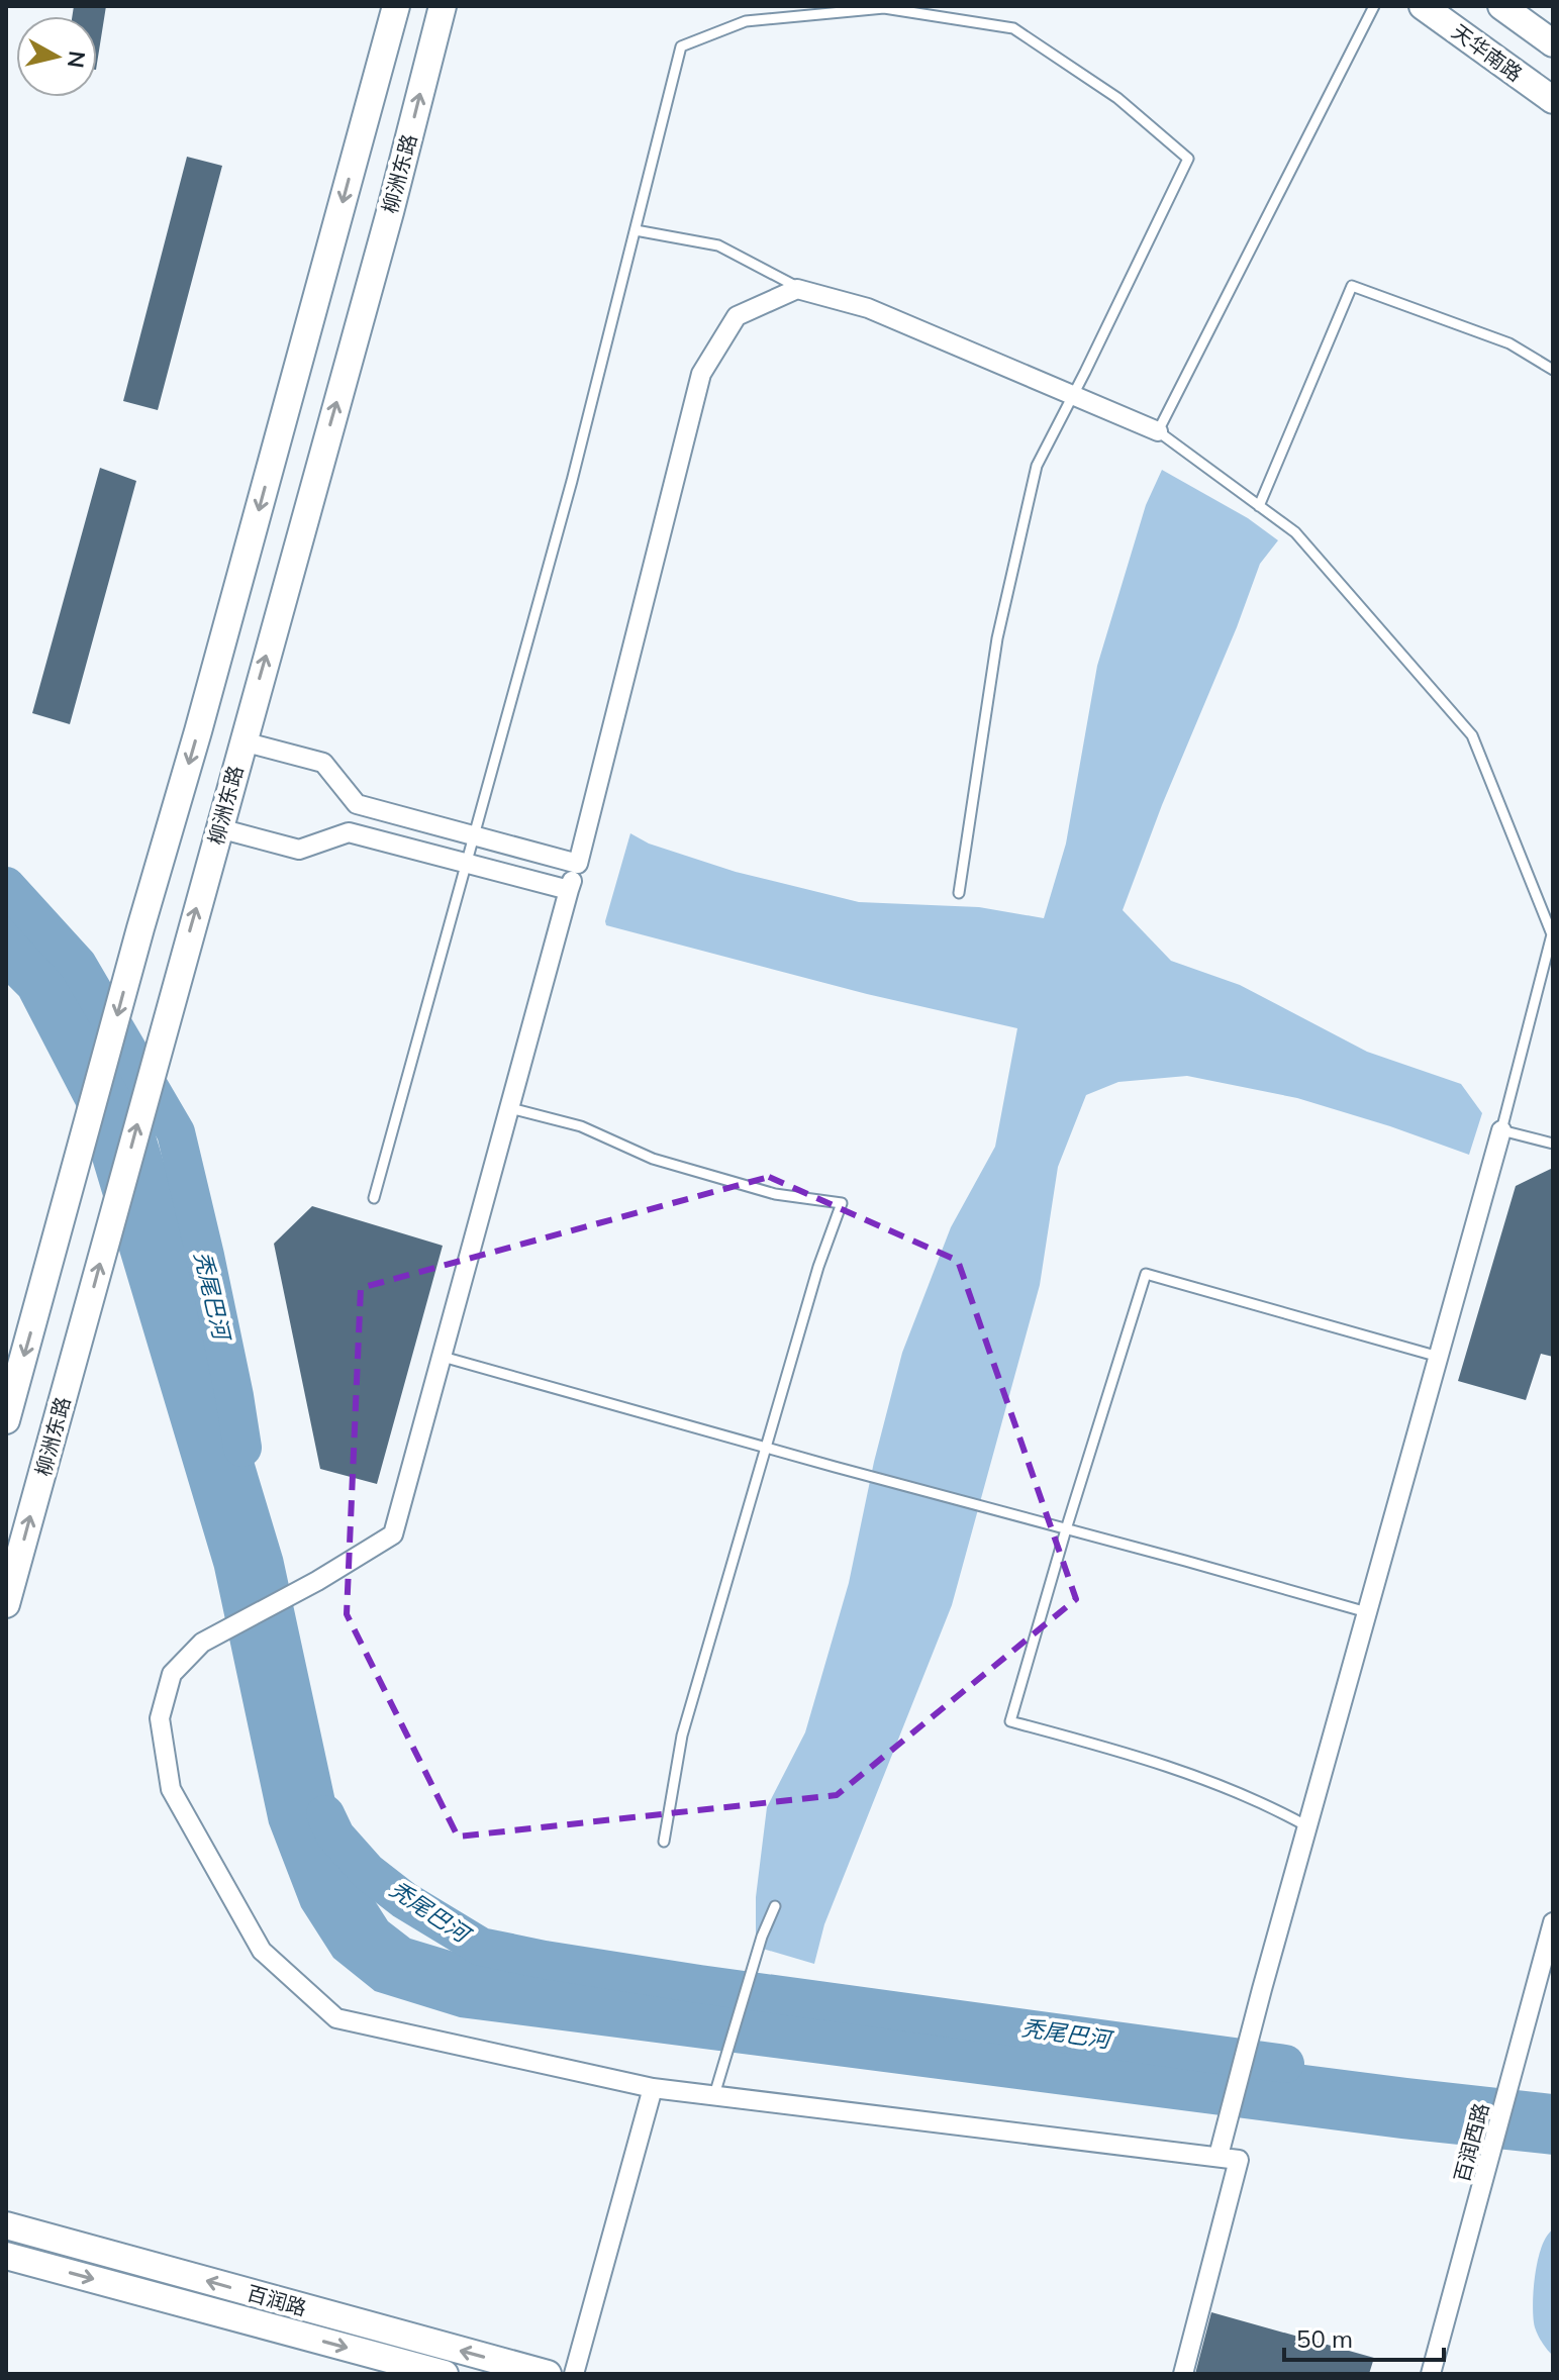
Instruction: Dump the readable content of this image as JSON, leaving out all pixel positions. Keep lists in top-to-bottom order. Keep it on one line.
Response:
{"streets":{"main road":["天华南路","柳洲东路","百润路"],"street":["百润西路"]},"water":["秃尾巴河"],"scale_bar":"50 m","north":"right"}
